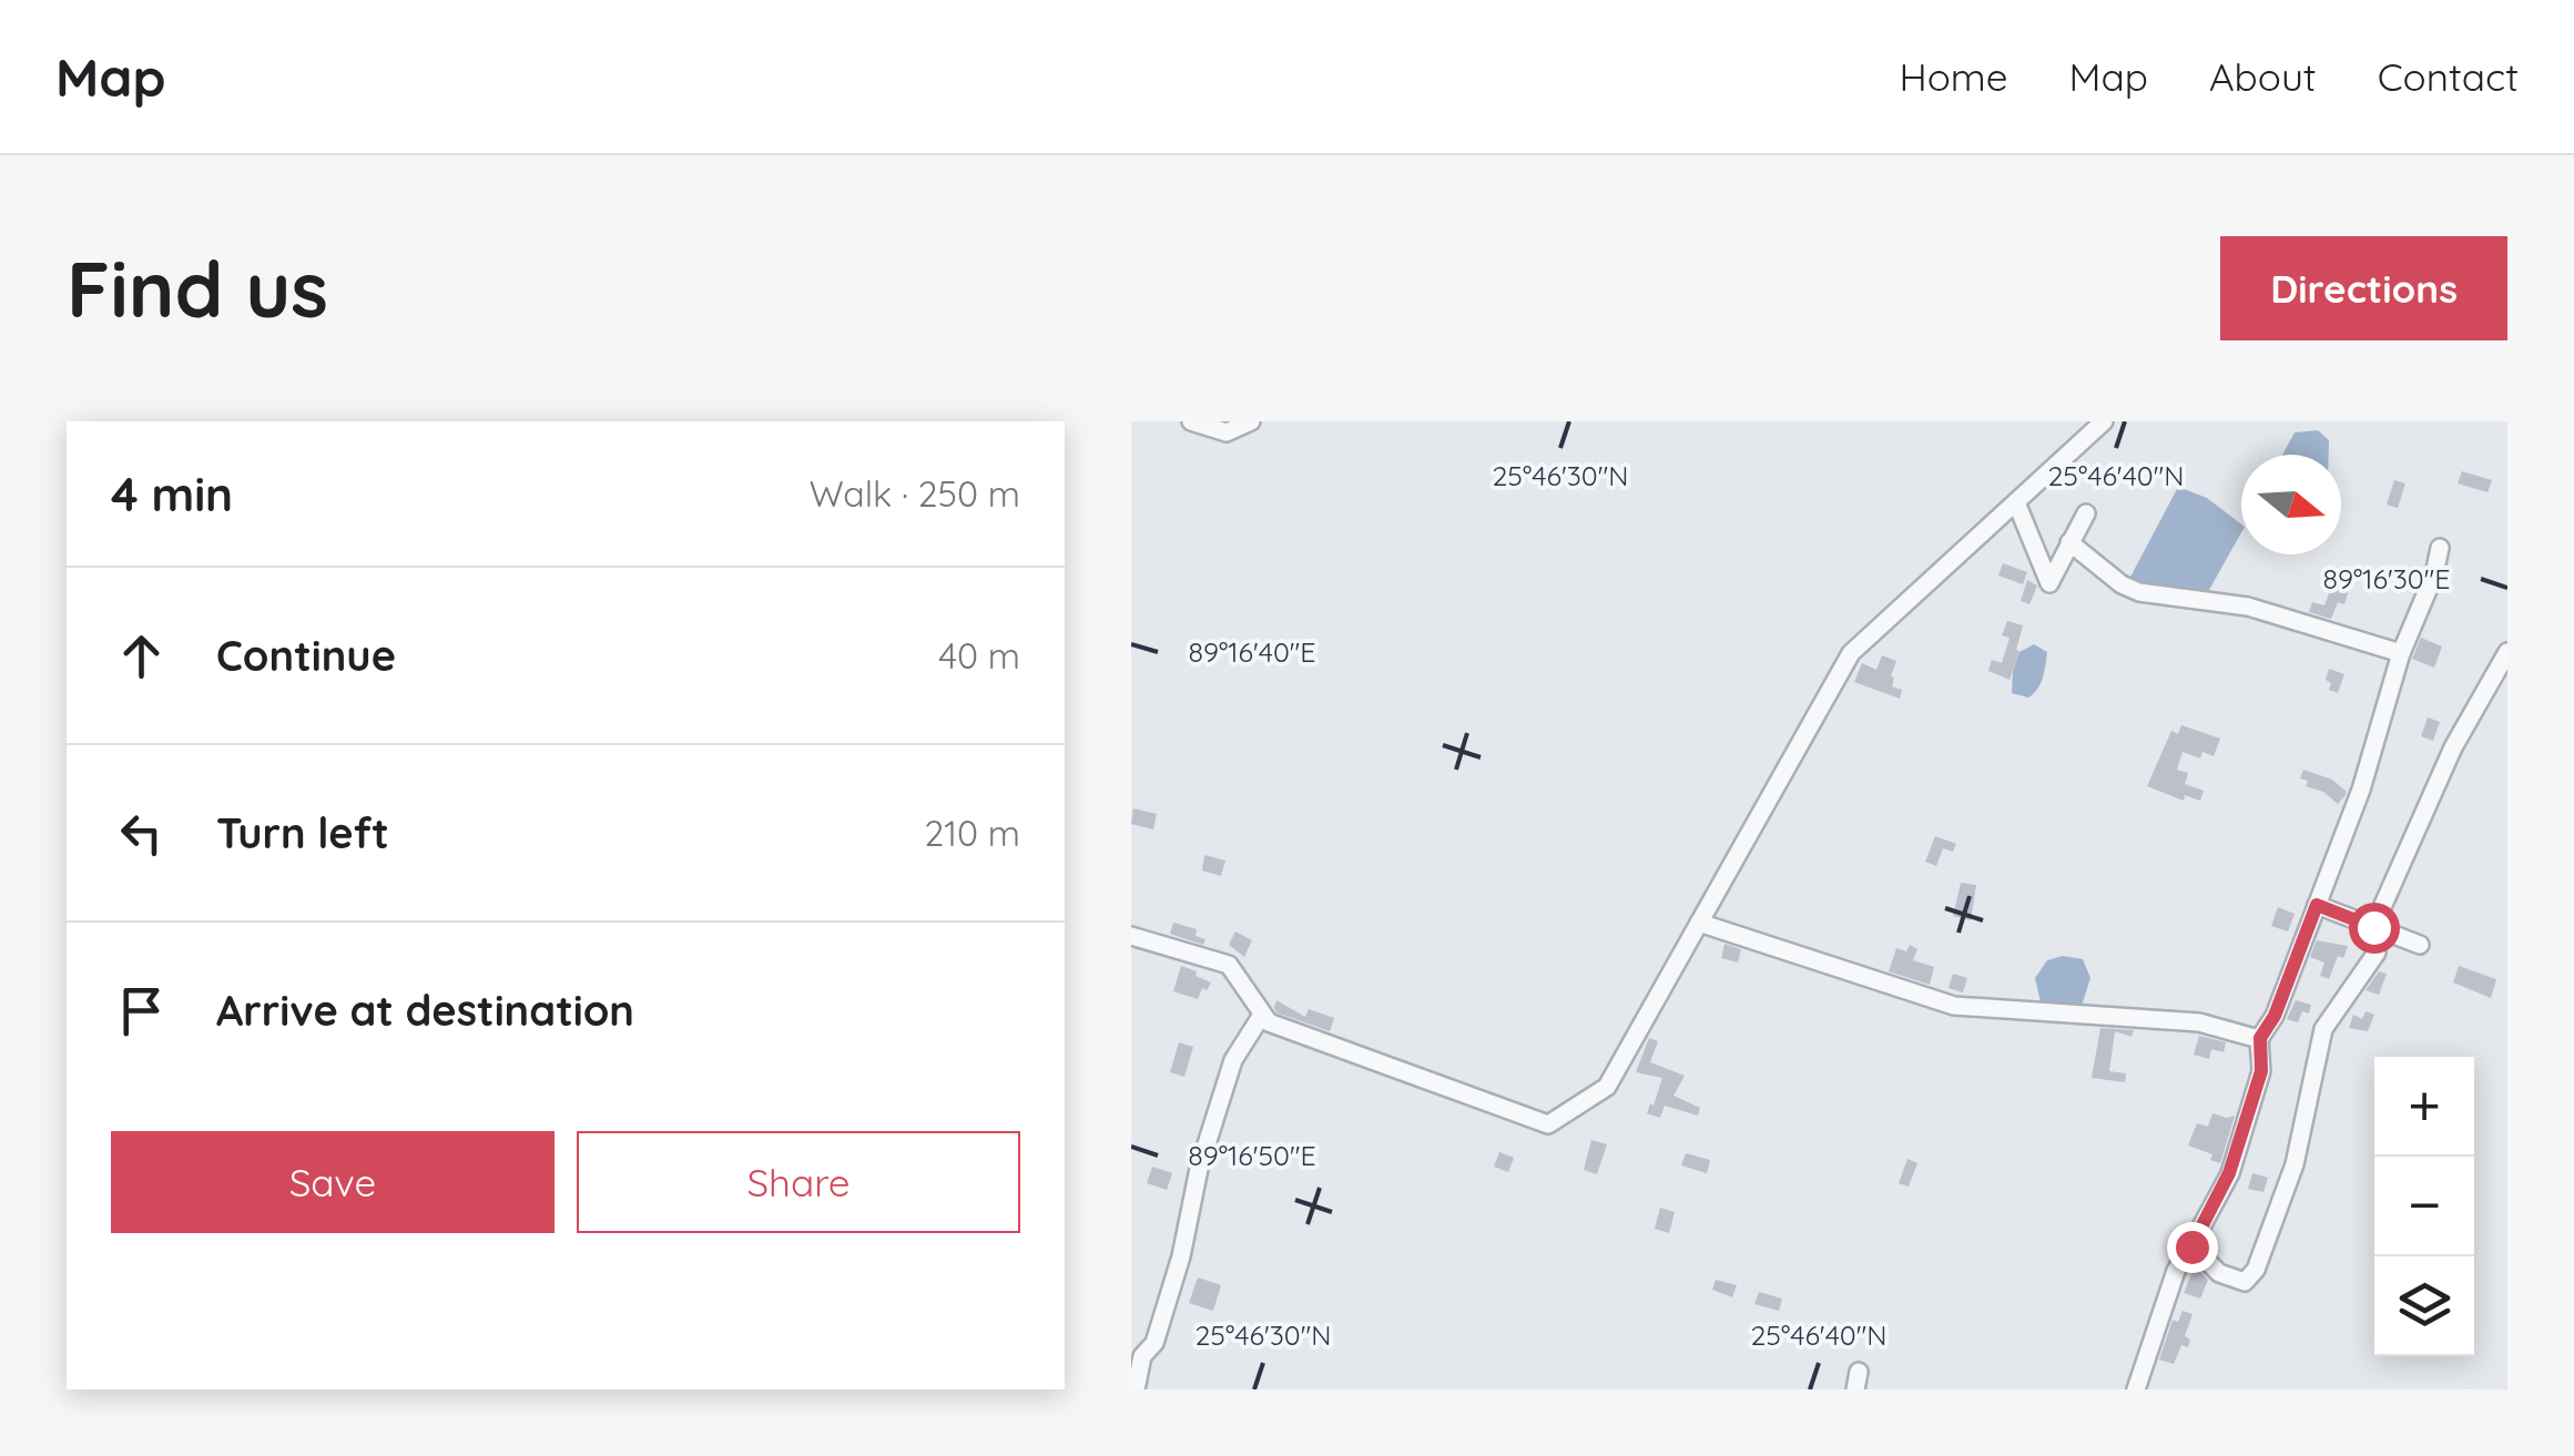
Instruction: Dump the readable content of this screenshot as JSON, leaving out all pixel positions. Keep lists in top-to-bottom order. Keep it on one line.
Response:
{"north":"right","page":{"header":"Map","nav":["Home","Map","About","Contact"],"buttons":["Directions",["Save","Share"]],"title":"Find us","heading":["4 min","Walk · 250 m"],"list":[["Continue","40 m"],["Turn left","210 m"],"Arrive at destination"],"map_buttons":["+","−"]},"coordinates":["25°46'30\"N","25°46'40\"N","89°16'30\"E","89°16'40\"E","89°16'50\"E"]}
